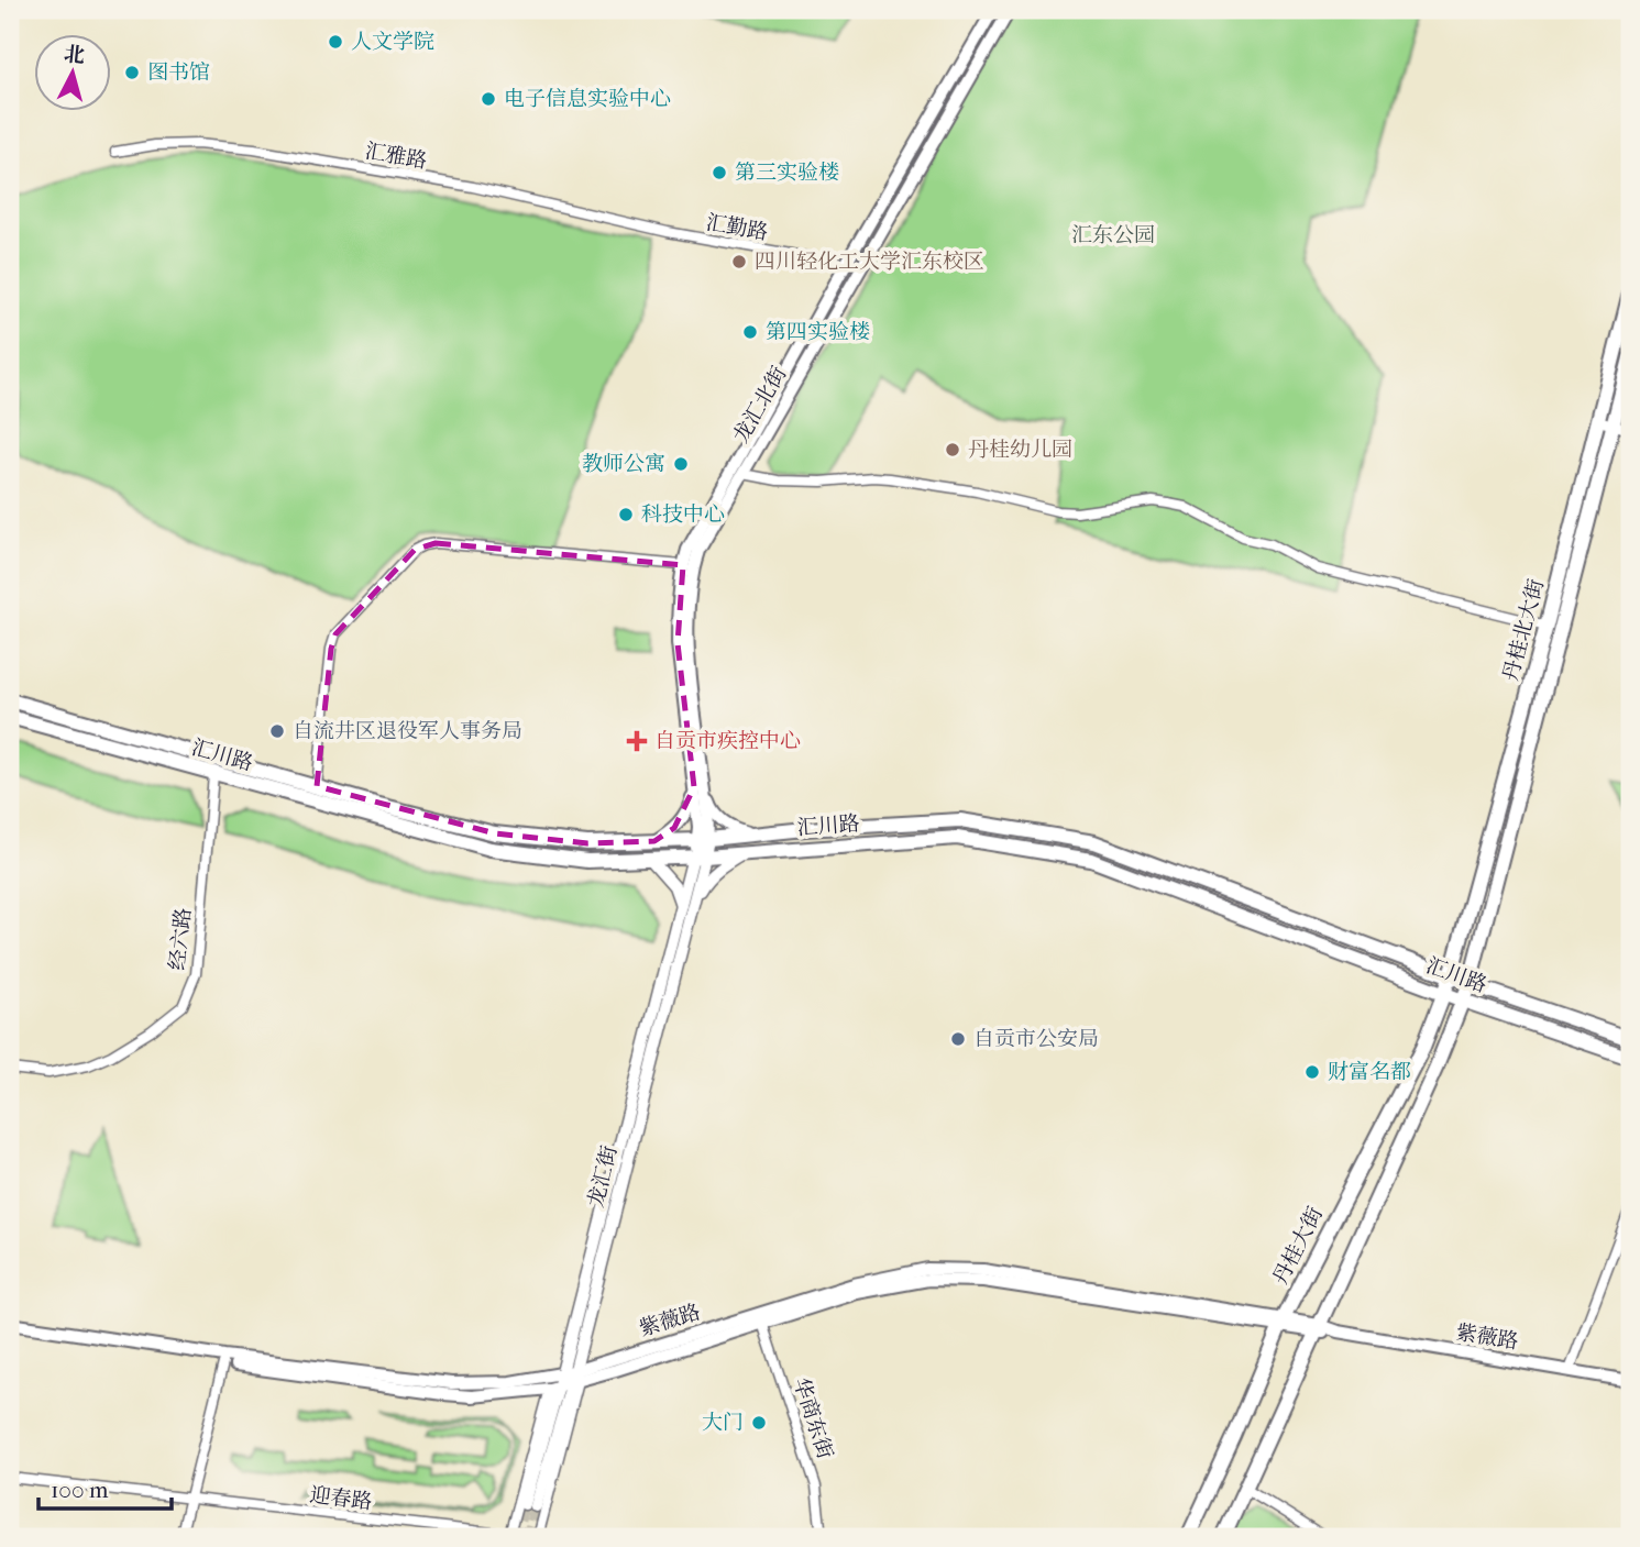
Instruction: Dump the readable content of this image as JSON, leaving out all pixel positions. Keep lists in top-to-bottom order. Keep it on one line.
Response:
{"streets":{"main road":["龙汇北街","丹桂北大街","汇川路","丹桂大街","紫薇路"],"street":["汇雅路","汇勤路","经六路","龙汇街","华商东街","迎春路"]},"crossings":[["汇雅路","汇勤路"],["汇勤路","龙汇北街"],["龙汇北街","汇川路"],["龙汇北街","龙汇街"],["丹桂北大街","汇川路"],["丹桂北大街","丹桂大街"],["丹桂北大街","紫薇路"],["汇川路","经六路"],["汇川路","龙汇街"],["汇川路","丹桂大街"],["龙汇街","紫薇路"],["丹桂大街","紫薇路"],["紫薇路","华商东街"]],"parks":["汇东公园"],"places":{"other":["人文学院","图书馆","电子信息实验中心","第三实验楼","四川轻化工大学汇东校区","第四实验楼","丹桂幼儿园","教师公寓","科技中心","自流井区退役军人事务局","自贡市公安局","财富名都","大门"],"health":["自贡市疾控中心"]},"scale_bar":"100 m","north":"top"}
